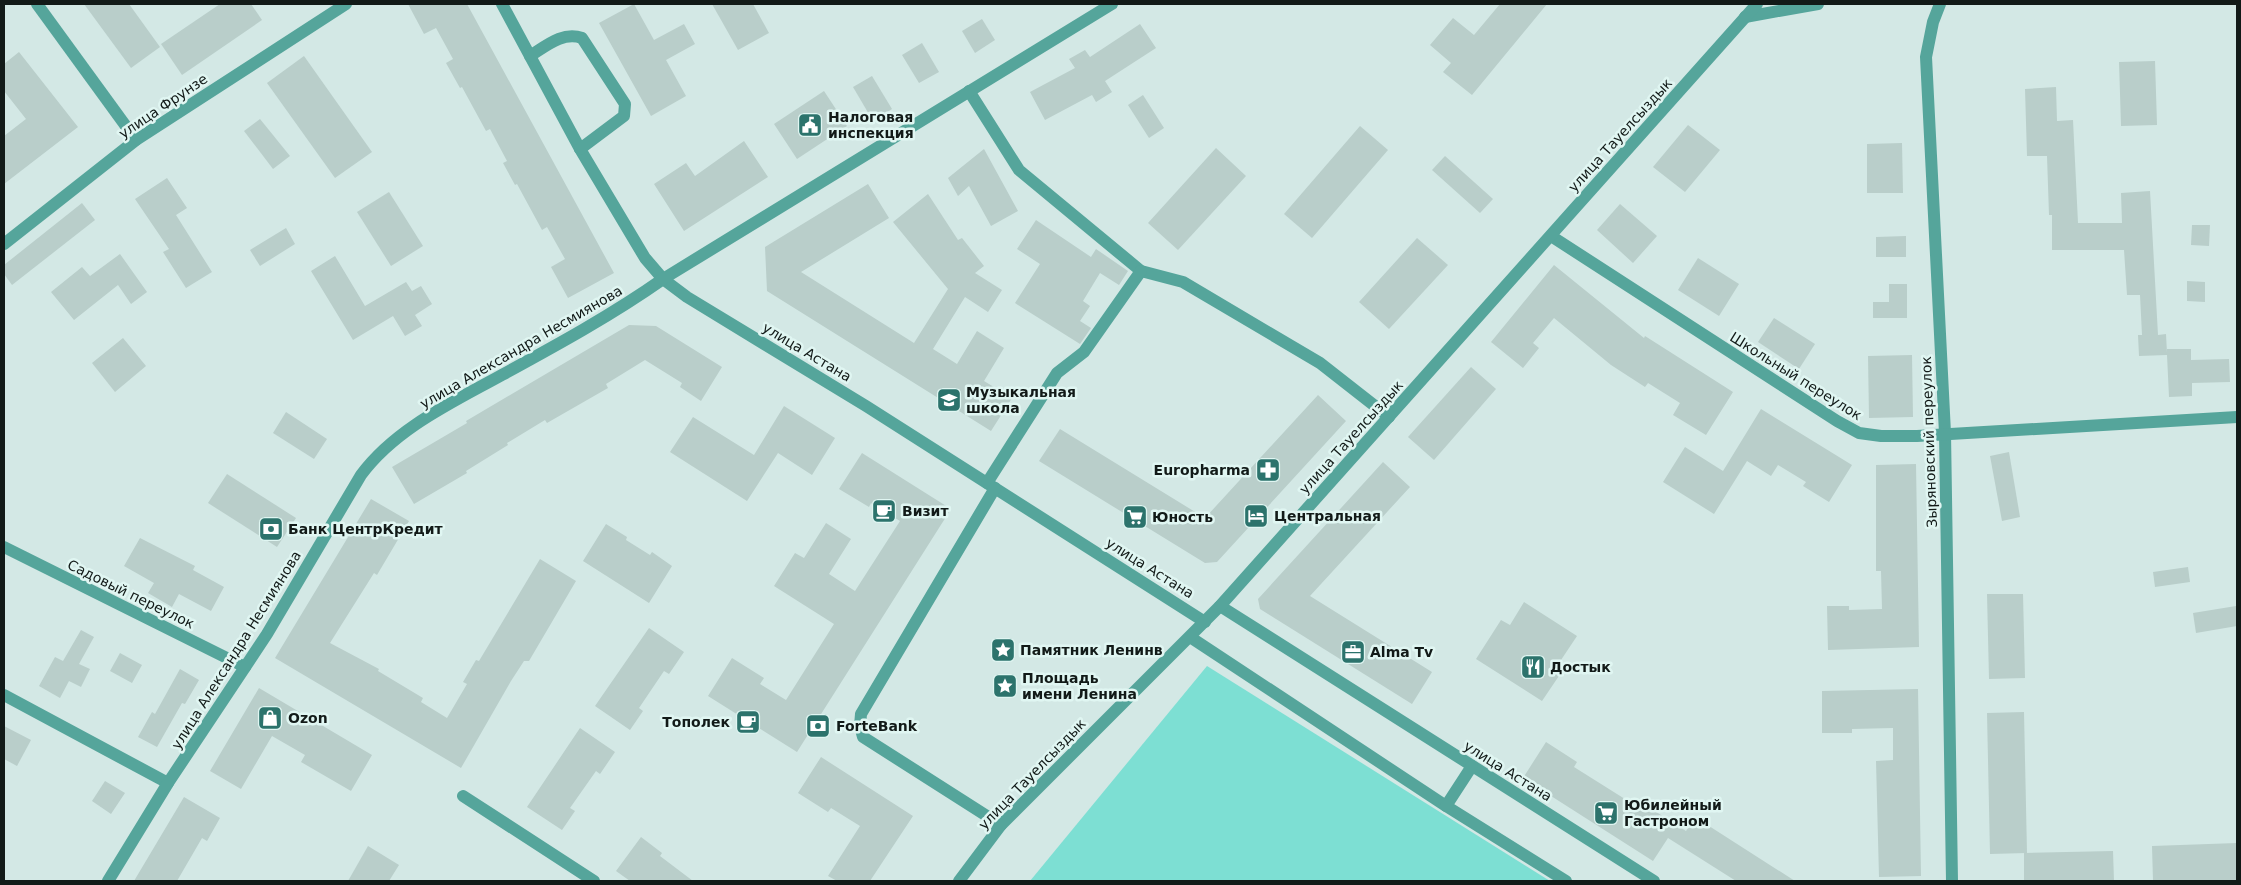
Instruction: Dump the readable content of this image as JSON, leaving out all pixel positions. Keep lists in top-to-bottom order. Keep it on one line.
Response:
{"streets":{"street":["улица Фрунзе","улица Тауелсыздык","улица Александра Несмиянова","улица Астана","Школьный переулок","Зыряновский переулок","Садовый переулок"]},"crossings":[["улица Тауелсыздык","улица Астана"],["улица Тауелсыздык","Школьный переулок"],["улица Александра Несмиянова","улица Астана"],["улица Александра Несмиянова","Садовый переулок"],["Школьный переулок","Зыряновский переулок"]],"places":{"public building":["Налоговая инспекция"],"school or university":["Музыкальная школа"],"pharmacy":["Europharma"],"cafe":["Визит","Тополек"],"hotel":["Центральная"],"supermarket":["Юность","Юбилейный Гастроном"],"bank":["Банк ЦентрКредит","ForteBank"],"place":["Памятник Ленинв","Площадь имени Ленина"],"office":["Alma Tv"],"restaurant":["Достык"],"shop":["Ozon"]}}
